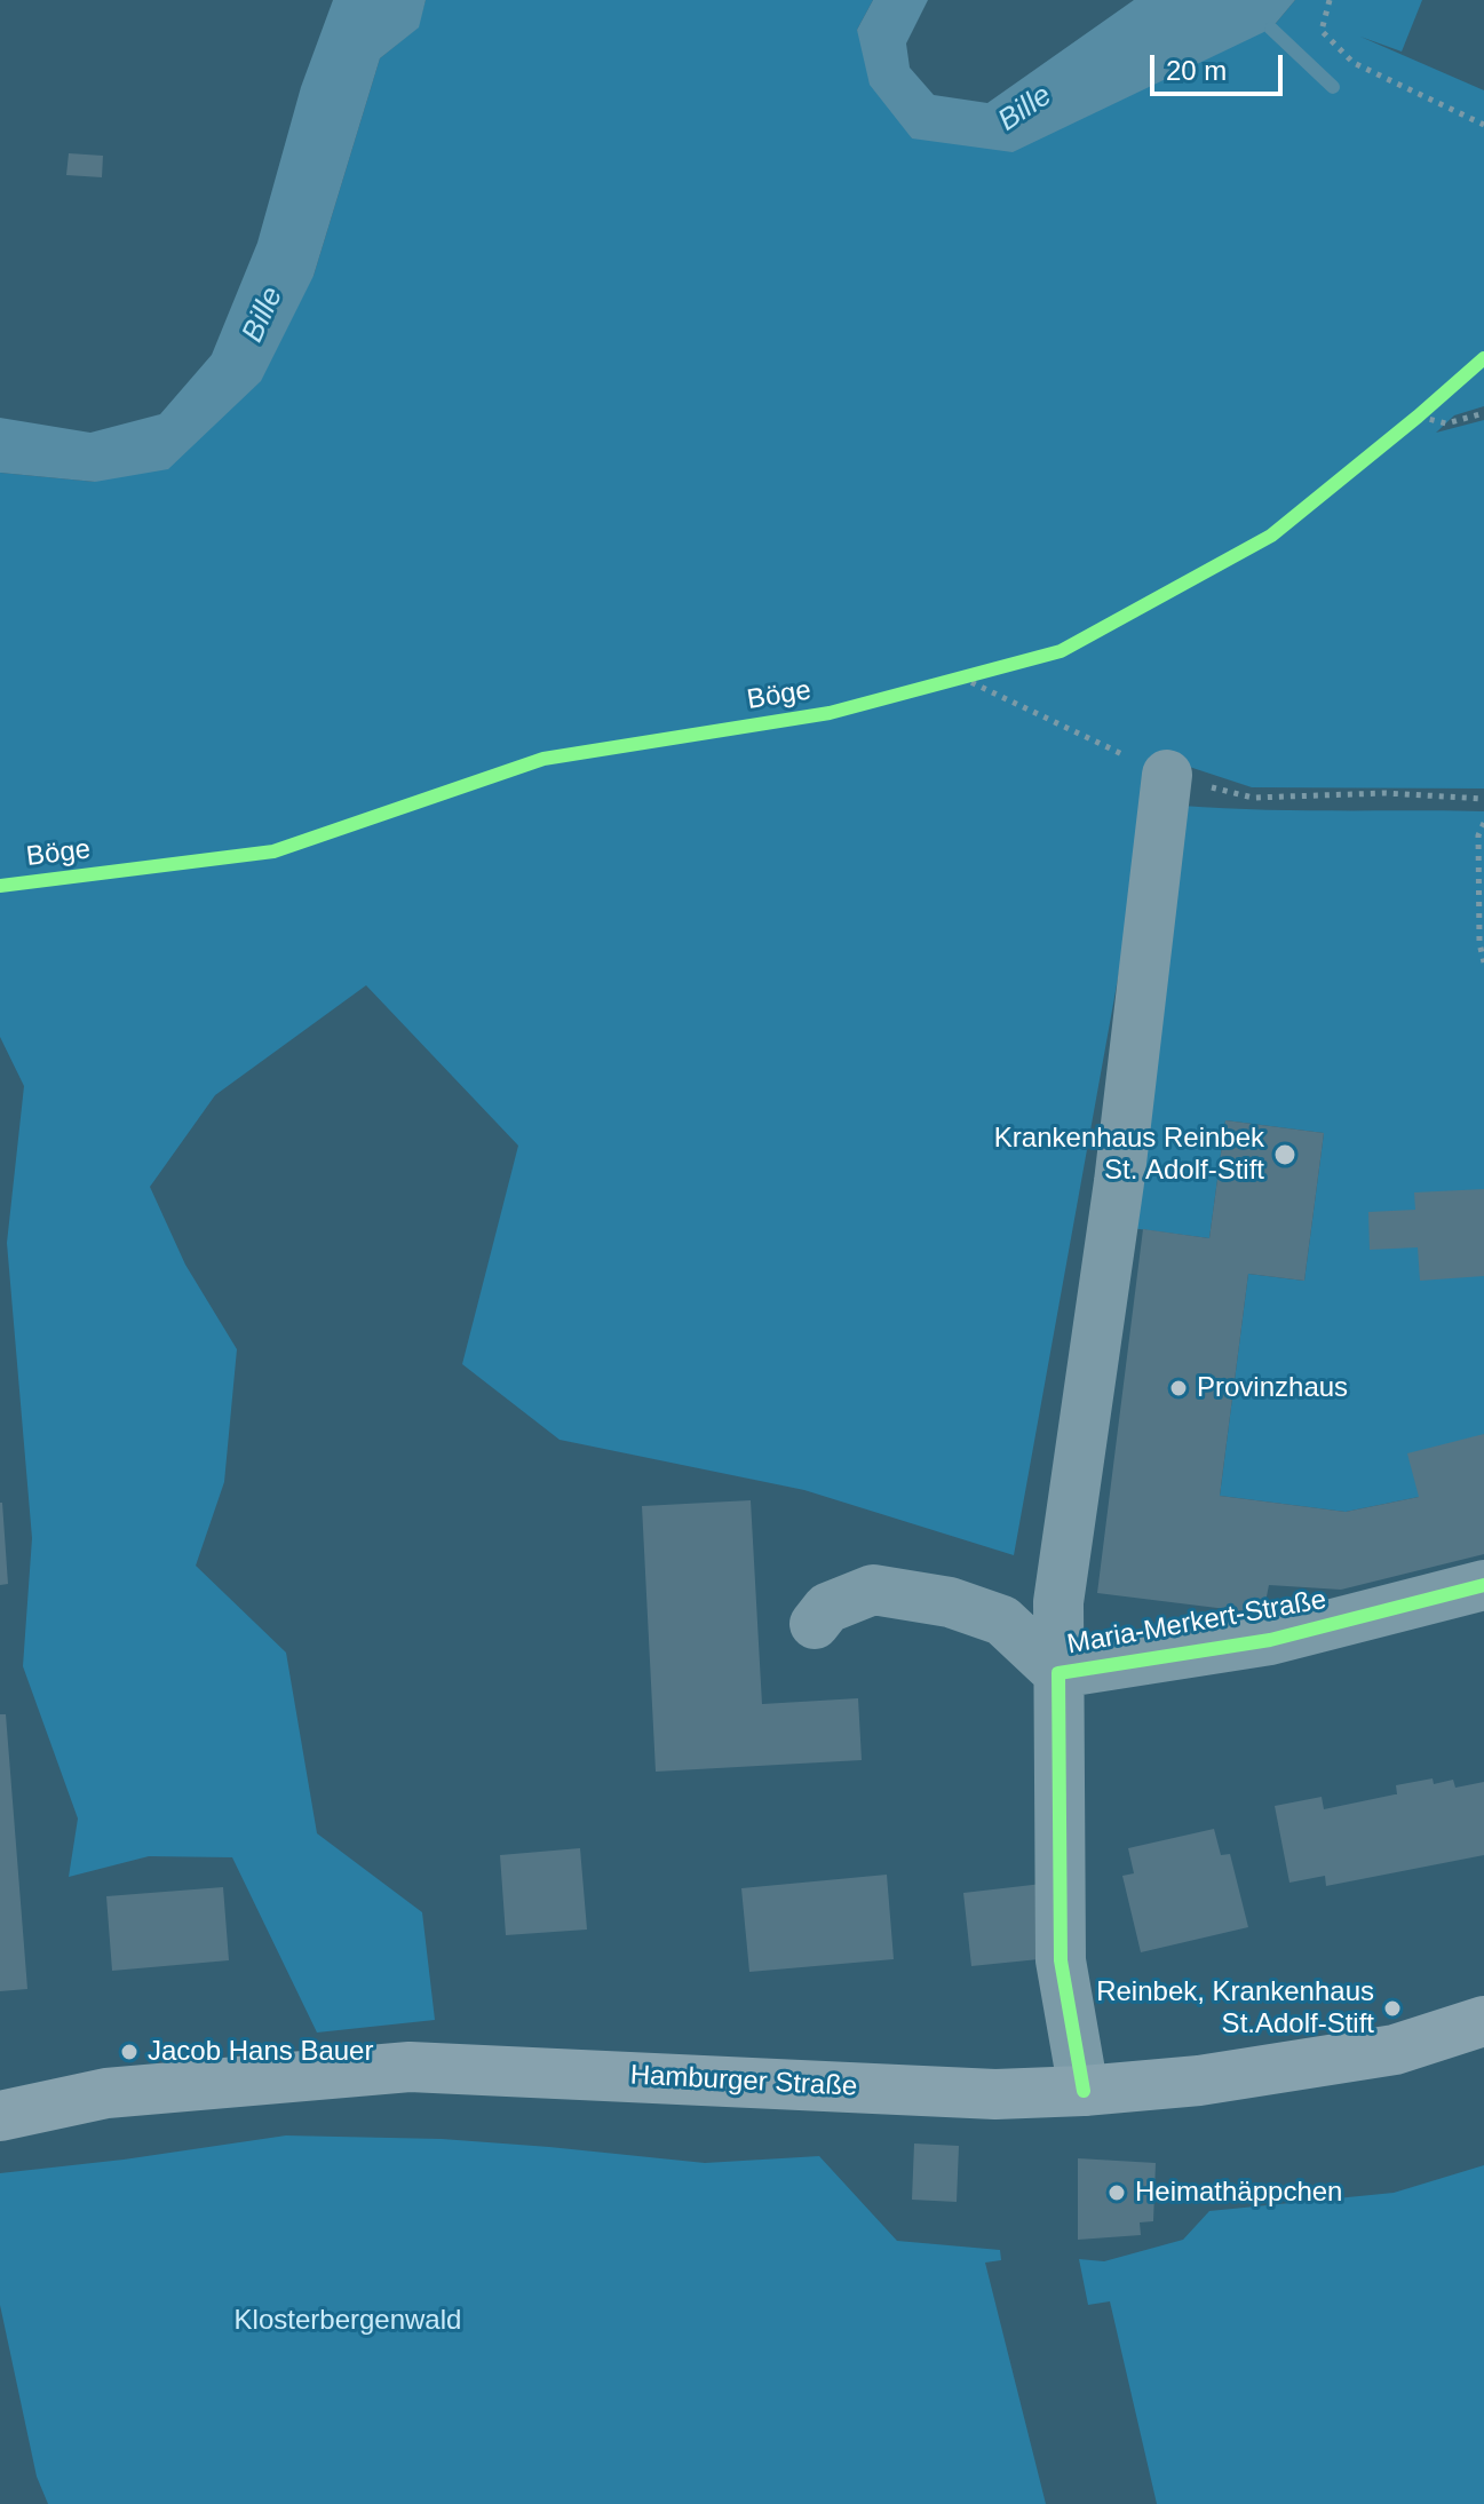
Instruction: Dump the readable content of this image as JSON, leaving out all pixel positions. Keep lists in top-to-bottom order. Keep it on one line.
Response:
{"streets":{"main road":["Hamburger Straße"],"street":["Maria-Merkert-Straße"],"cycle path":["Böge"]},"crossings":[["Maria-Merkert-Straße","Hamburger Straße"]],"water":["Bille"],"parks":["Klosterbergenwald"],"places":["Krankenhaus Reinbek St. Adolf-Stift","Provinzhaus","Reinbek, Krankenhaus St.Adolf-Stift","Jacob Hans Bauer","Heimathäppchen"],"scale_bar":"20 m"}
